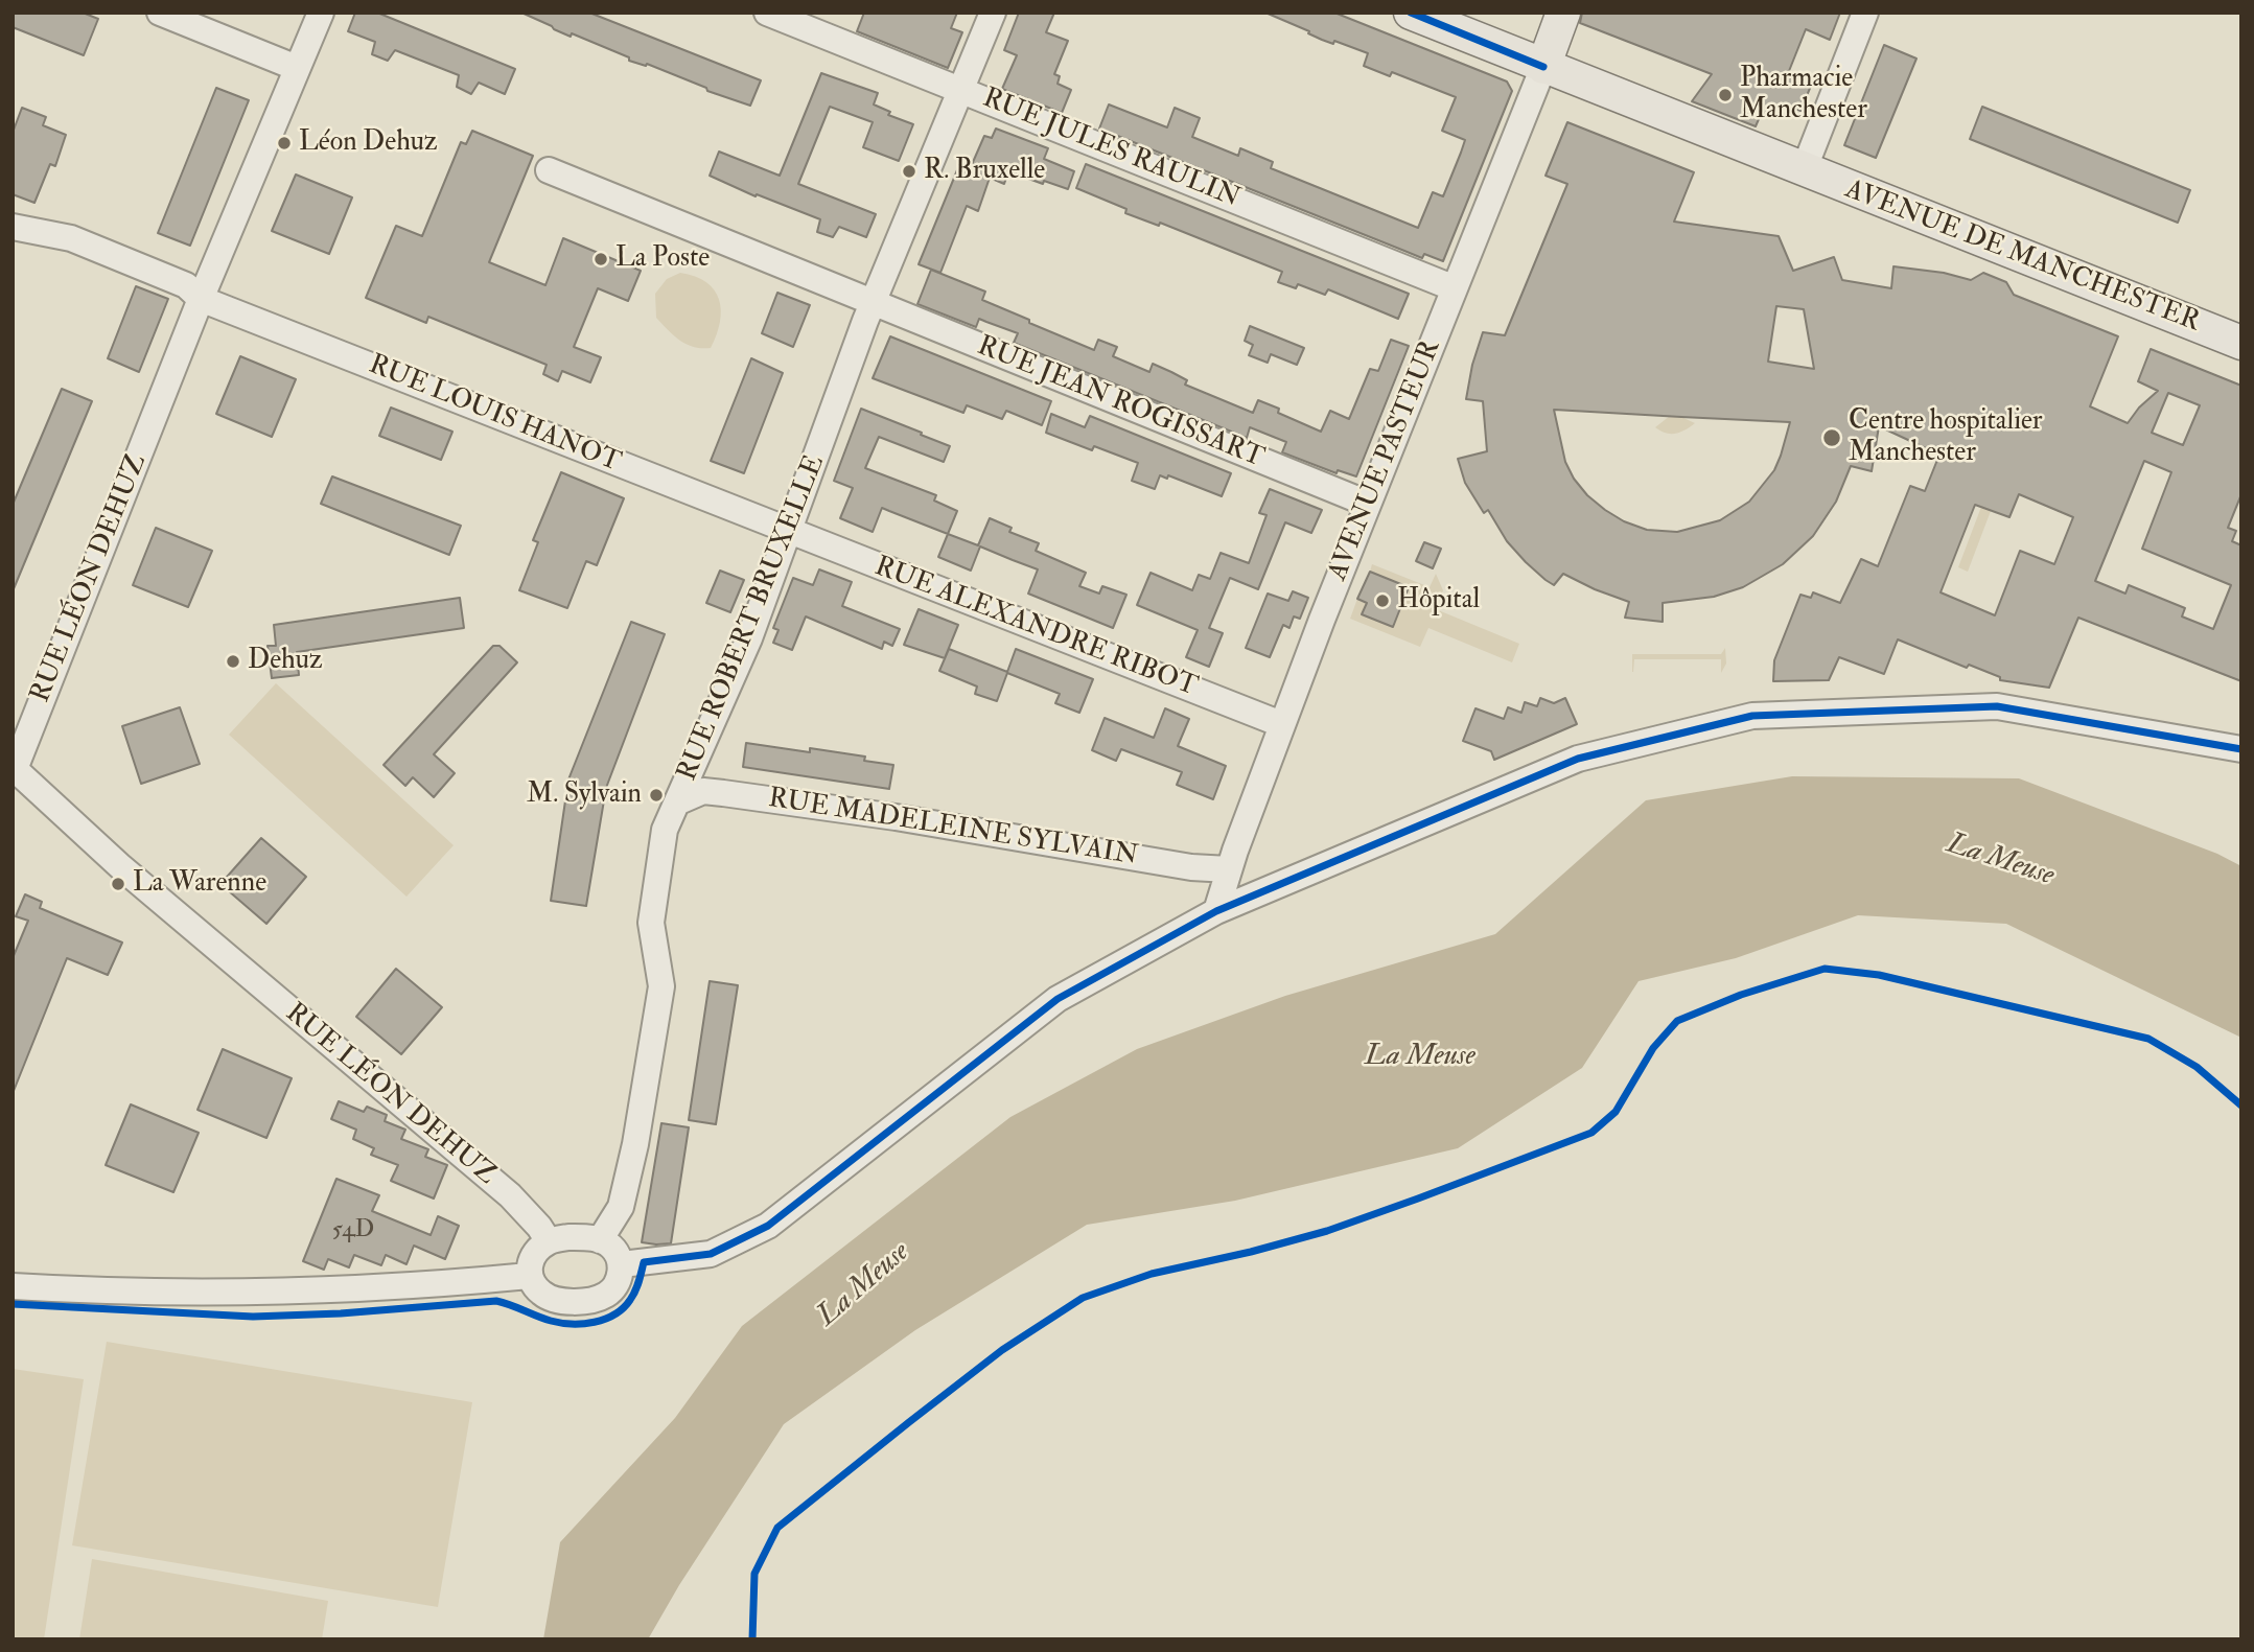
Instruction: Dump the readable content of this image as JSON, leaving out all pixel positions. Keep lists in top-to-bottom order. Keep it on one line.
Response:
{"streets":{"main road":["AVENUE DE MANCHESTER","AVENUE PASTEUR"],"street":["RUE JULES RAULIN","RUE JEAN ROGISSART","RUE LOUIS HANOT","RUE LÉON DEHUZ","RUE ROBERT BRUXELLE","RUE ALEXANDRE RIBOT","RUE MADELEINE SYLVAIN"]},"crossings":[["RUE JULES RAULIN","AVENUE PASTEUR"],["RUE JULES RAULIN","RUE ROBERT BRUXELLE"],["AVENUE DE MANCHESTER","AVENUE PASTEUR"],["RUE JEAN ROGISSART","AVENUE PASTEUR"],["RUE JEAN ROGISSART","RUE ROBERT BRUXELLE"],["RUE LOUIS HANOT","RUE LÉON DEHUZ"],["RUE LOUIS HANOT","RUE ROBERT BRUXELLE"],["RUE LOUIS HANOT","RUE ALEXANDRE RIBOT"],["AVENUE PASTEUR","RUE ALEXANDRE RIBOT"],["AVENUE PASTEUR","RUE MADELEINE SYLVAIN"],["RUE LÉON DEHUZ","RUE ROBERT BRUXELLE"],["RUE ROBERT BRUXELLE","RUE ALEXANDRE RIBOT"],["RUE ROBERT BRUXELLE","RUE MADELEINE SYLVAIN"]],"water":["La Meuse"],"places":["Pharmacie Manchester","Léon Dehuz","R. Bruxelle","La Poste","Centre hospitalier Manchester","Hôpital","Dehuz","M. Sylvain","La Warenne"],"house_numbers":["54D"]}
